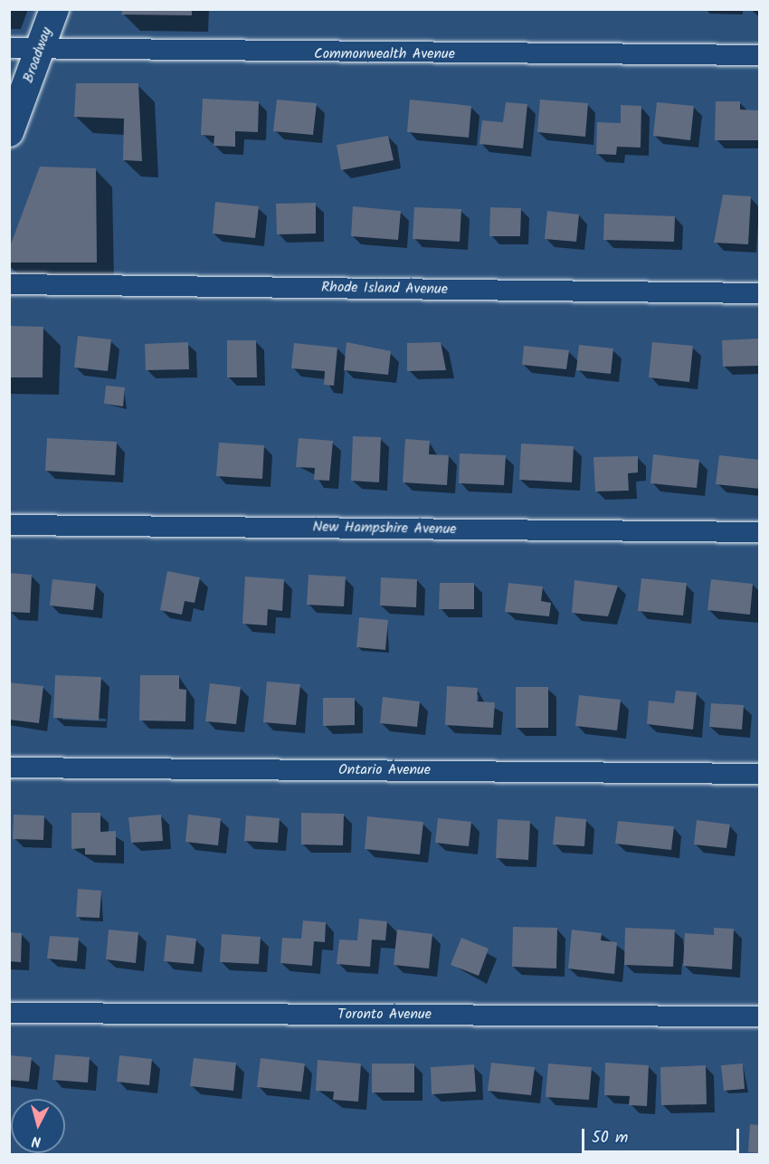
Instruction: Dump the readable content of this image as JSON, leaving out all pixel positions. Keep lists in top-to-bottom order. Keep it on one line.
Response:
{"streets":{"main road":["Broadway"],"street":["Commonwealth Avenue","Rhode Island Avenue","New Hampshire Avenue","Ontario Avenue","Toronto Avenue"]},"crossings":[["Commonwealth Avenue","Broadway"]],"scale_bar":"50 m","north":"bottom"}
